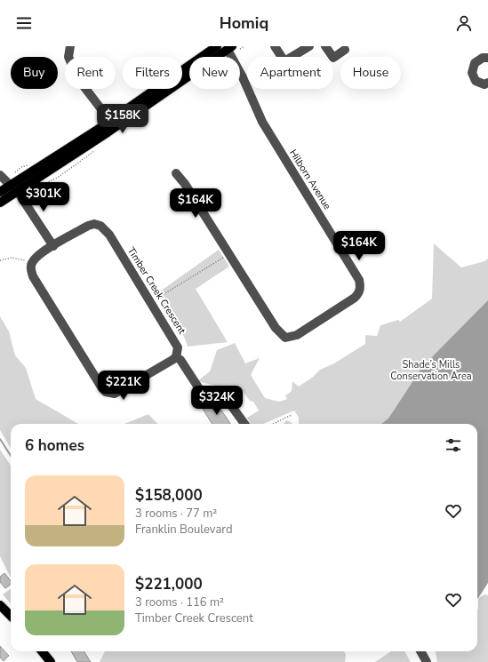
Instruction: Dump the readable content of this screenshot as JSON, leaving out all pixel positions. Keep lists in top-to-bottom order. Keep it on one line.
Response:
{"streets":{"street":["Hilborn Avenue","Timber Creek Crescent"]},"parks":["Shade’s Mills Conservation Area"],"page":{"header":"Homiq","chip":["Buy","Rent","Filters","New","Apartment","House"],"price":["$158K","$301K","$164K","$164K","$221K","$324K"],"heading":"6 homes","list":[{"name":"$158,000","note":"3 rooms · 77 m² · Franklin Boulevard"},{"name":"$221,000","note":"3 rooms · 116 m² · Timber Creek Crescent"}]}}
